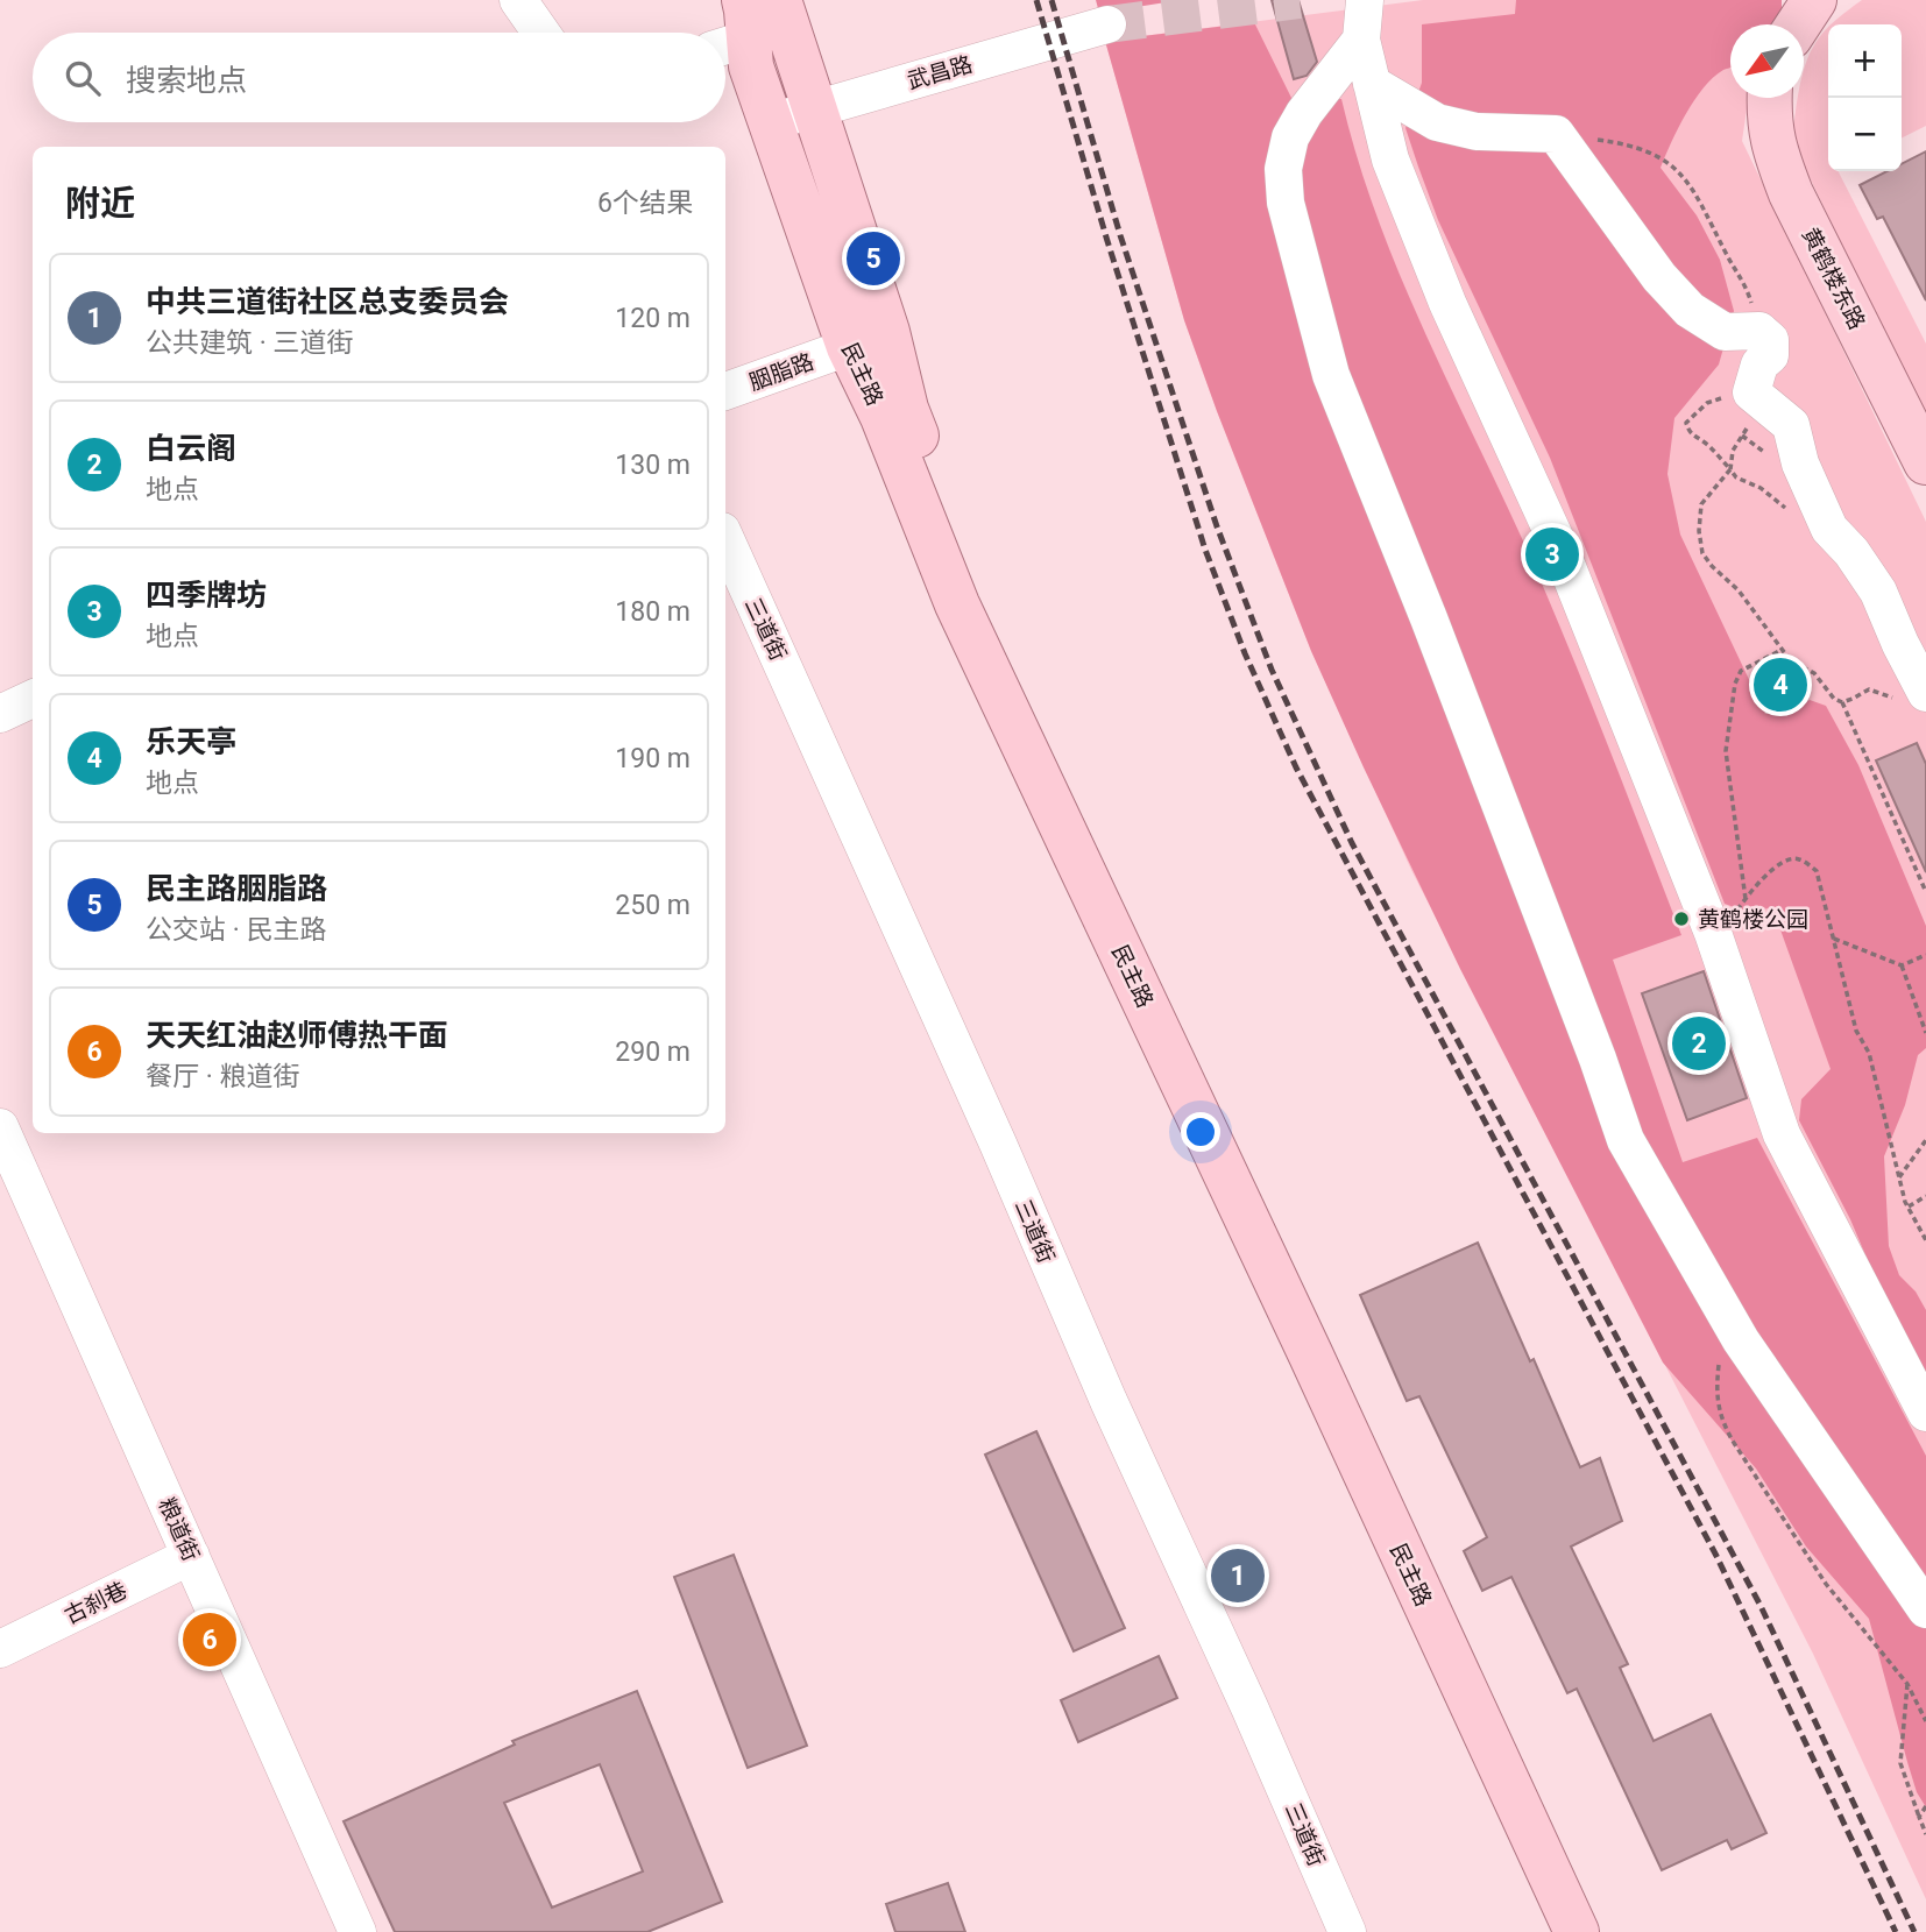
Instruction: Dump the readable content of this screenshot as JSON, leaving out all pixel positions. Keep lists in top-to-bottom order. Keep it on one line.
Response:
{"streets":{"main road":["黄鹤楼东路","民主路"],"street":["武昌路","胭脂路","三道街","粮道街","古刹巷"]},"crossings":[["武昌路","民主路"],["胭脂路","民主路"],["粮道街","古刹巷"]],"places":["黄鹤楼公园"],"north":"bottom left","page":{"map_buttons":["+","−"],"search":"搜索地点","heading":["附近","6个结果"],"pins":["5","3","4","2","1","6"],"list":[{"mark":"1","name":"中共三道街社区总支委员会","note":"公共建筑 · 三道街","value":"120 m"},{"mark":"2","name":"白云阁","note":"地点","value":"130 m"},{"mark":"3","name":"四季牌坊","note":"地点","value":"180 m"},{"mark":"4","name":"乐天亭","note":"地点","value":"190 m"},{"mark":"5","name":"民主路胭脂路","note":"公交站 · 民主路","value":"250 m"},{"mark":"6","name":"天天红油赵师傅热干面","note":"餐厅 · 粮道街","value":"290 m"}]}}
